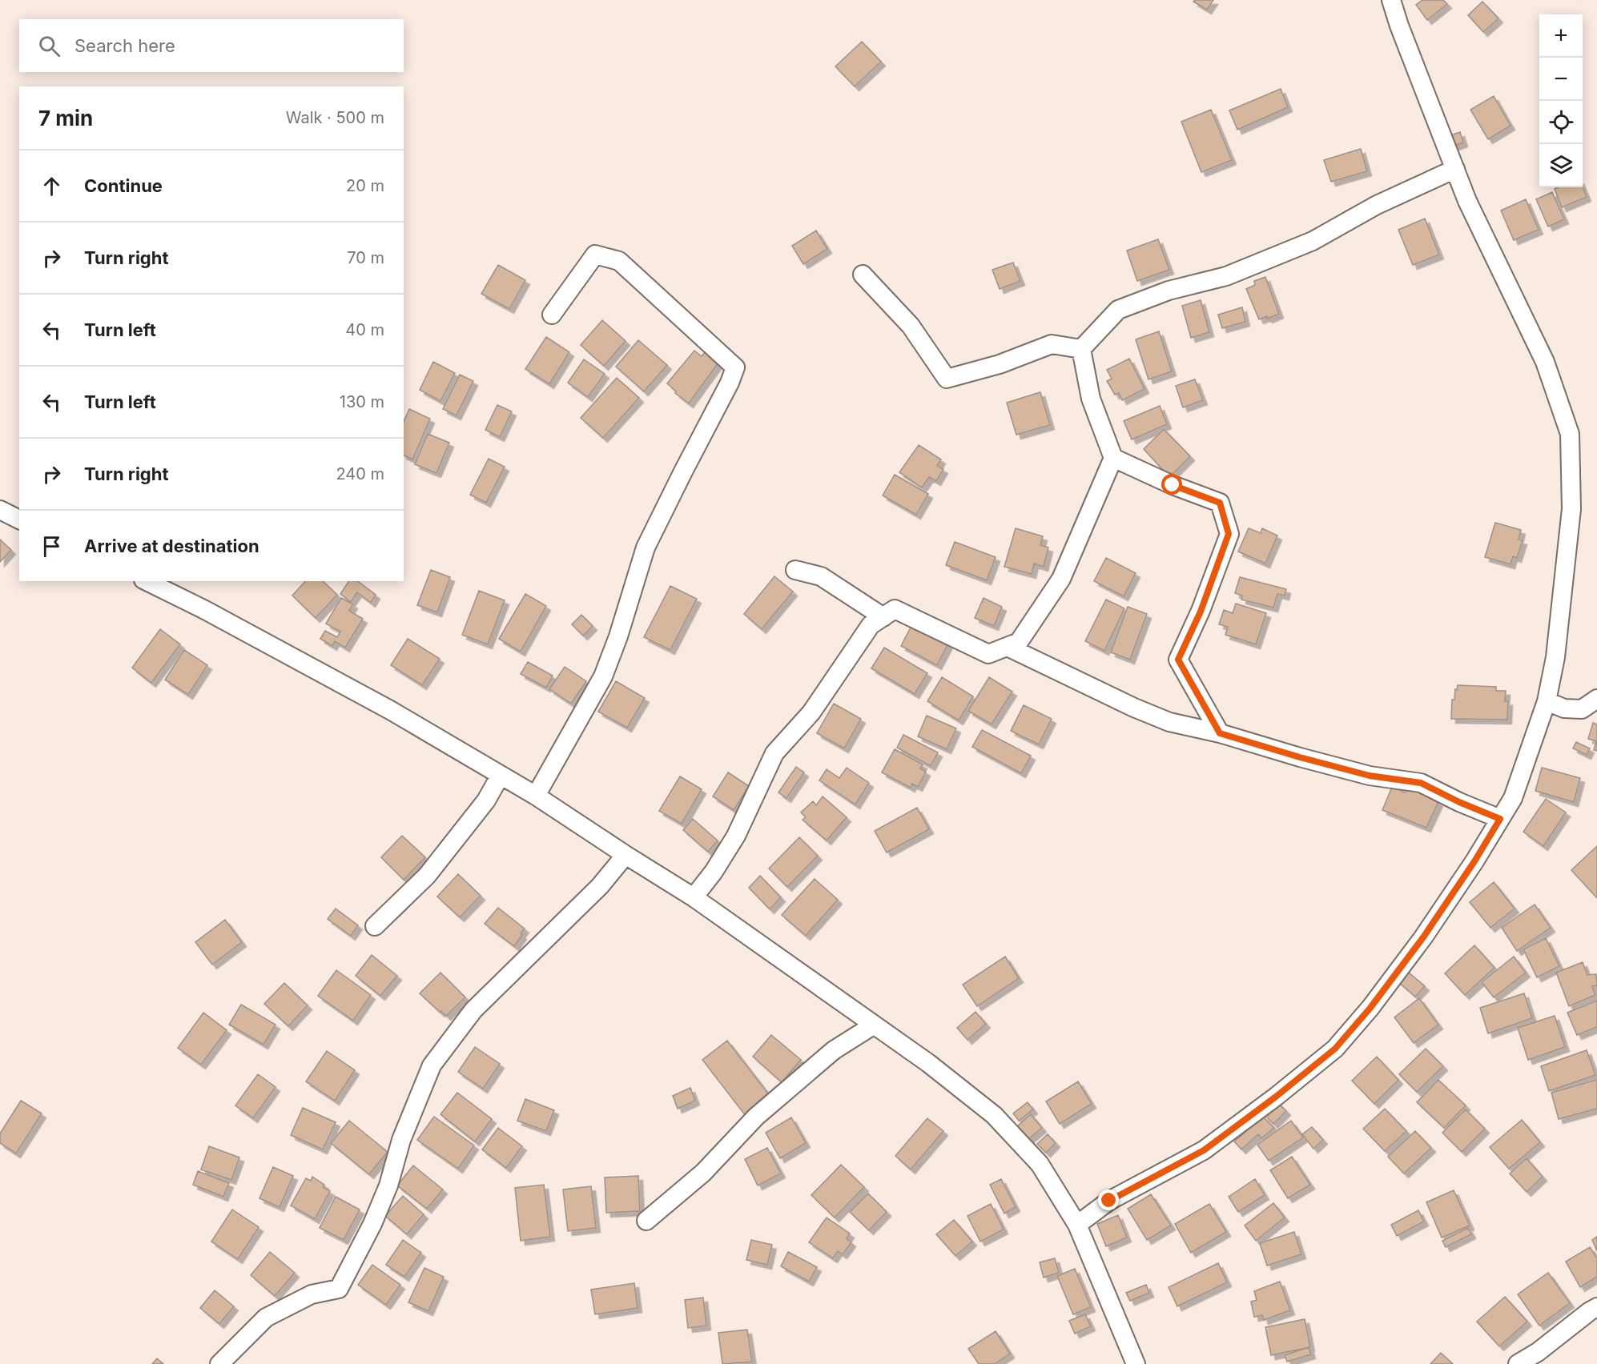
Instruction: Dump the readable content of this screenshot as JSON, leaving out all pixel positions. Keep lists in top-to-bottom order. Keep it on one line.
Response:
{"page":{"map_buttons":["+","−"],"search":"Search here","heading":["7 min","Walk · 500 m"],"list":[["Continue","20 m"],["Turn right","70 m"],["Turn left","40 m"],["Turn left","130 m"],["Turn right","240 m"],"Arrive at destination"]}}
